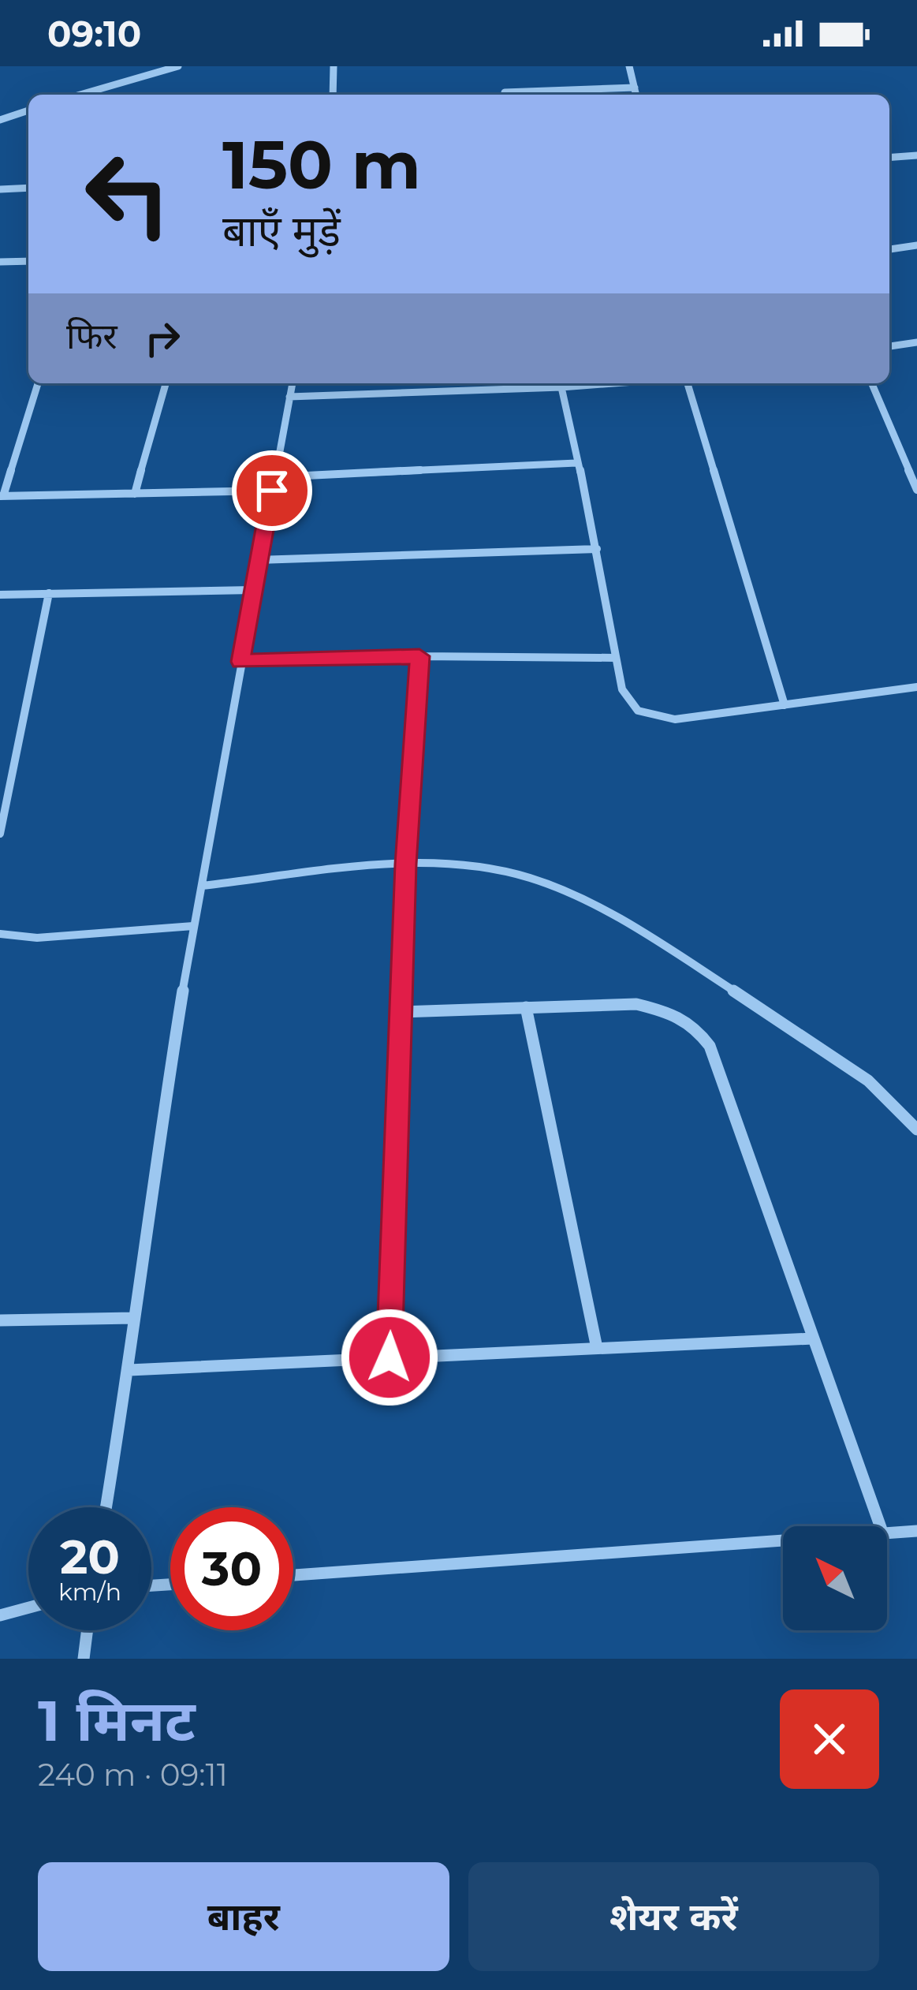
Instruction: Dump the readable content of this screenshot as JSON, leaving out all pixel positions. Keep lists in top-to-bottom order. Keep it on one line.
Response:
{"north":"top left","page":{"status":"09:10","turn":["150 m","बाएँ मुड़ें"],"then":"फिर","speed":"20 km/h","limit":"30","heading":["1 मिनट","240 m · 09:11"],"buttons":["बाहर","शेयर करें"]}}
